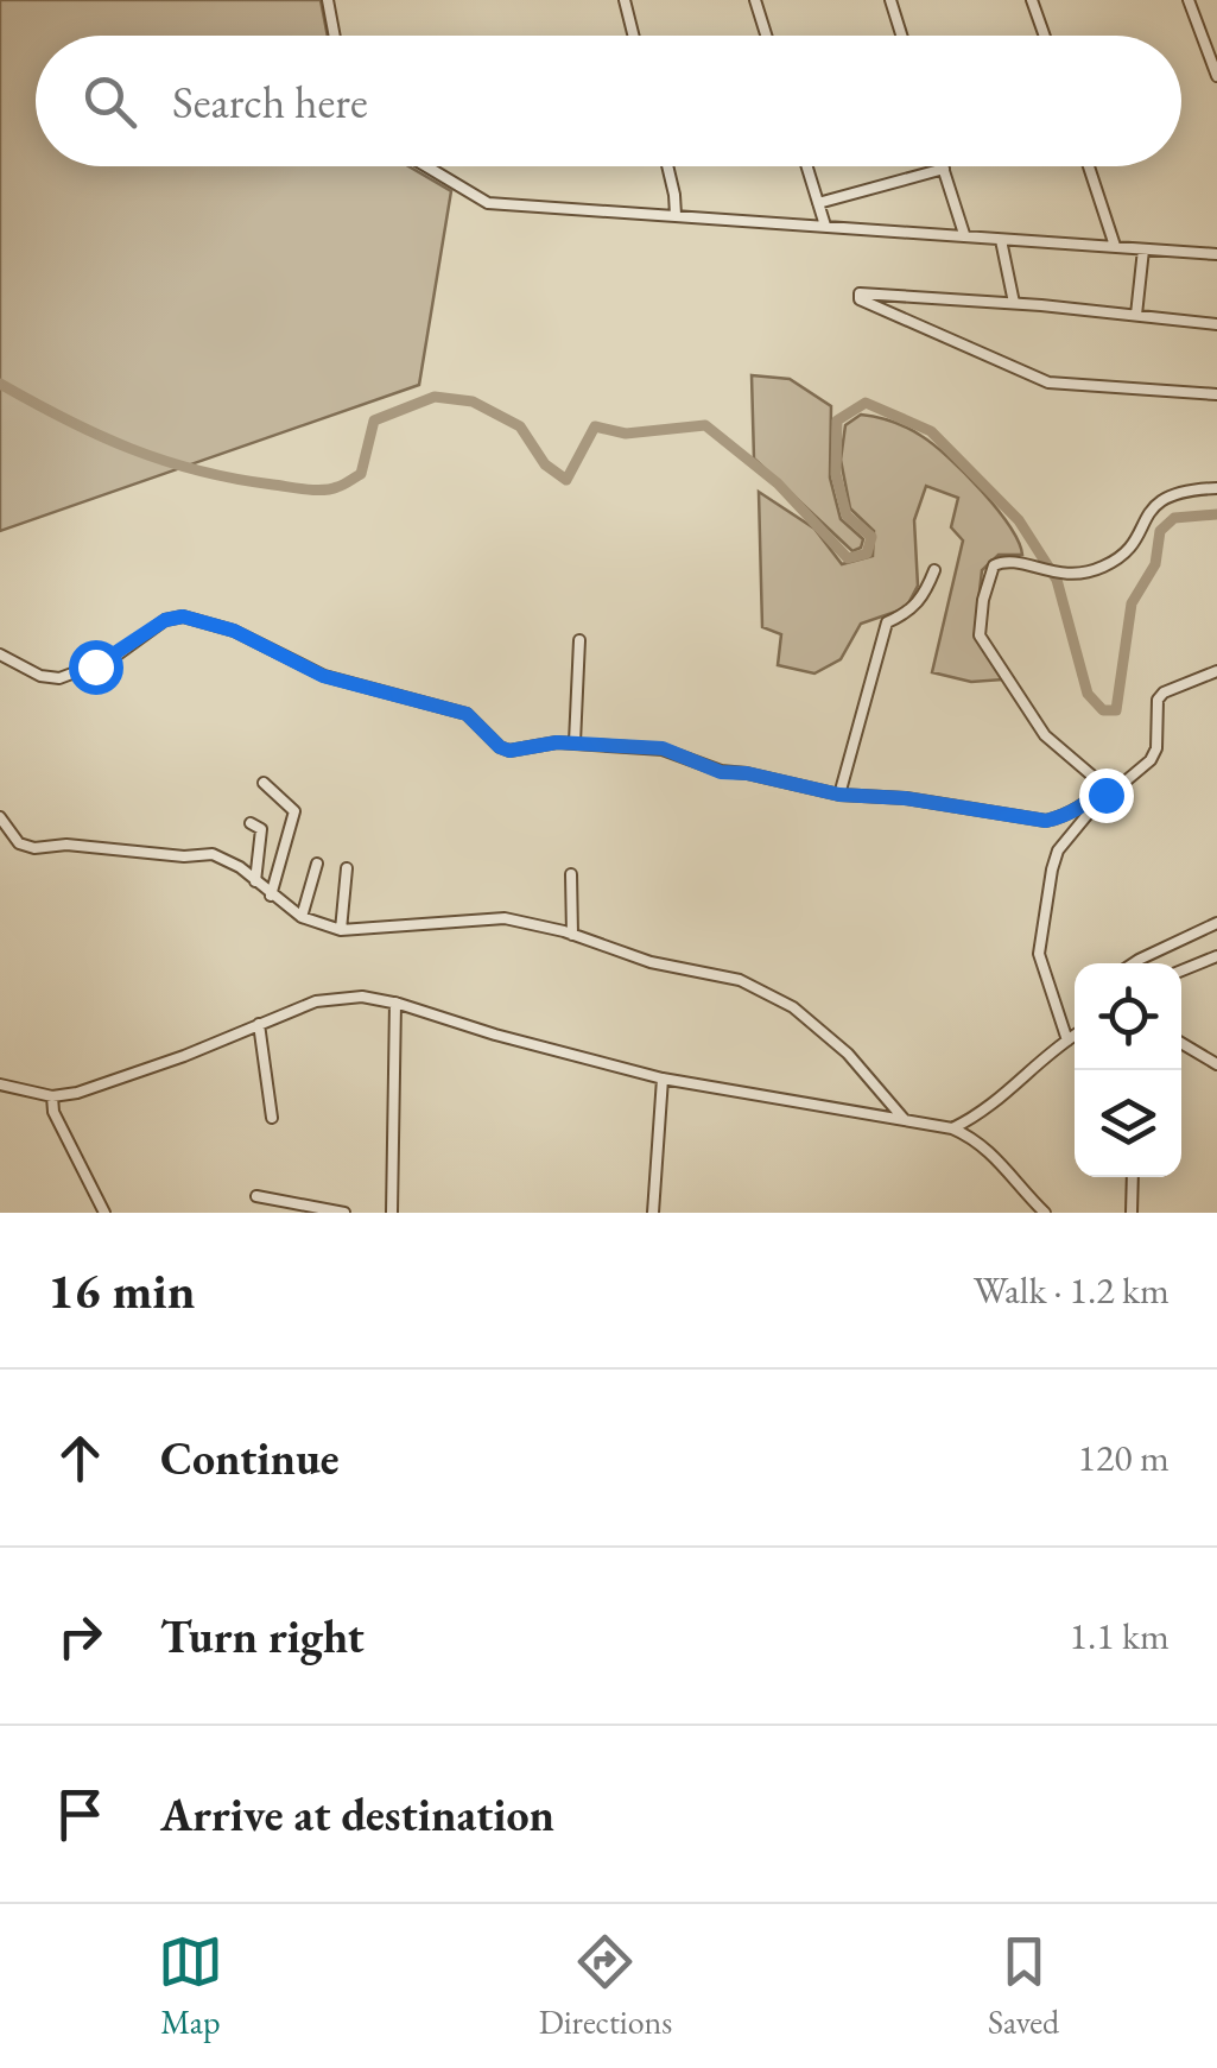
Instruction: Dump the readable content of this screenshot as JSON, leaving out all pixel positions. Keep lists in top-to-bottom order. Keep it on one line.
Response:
{"page":{"search":"Search here","heading":["16 min","Walk · 1.2 km"],"list":[["Continue","120 m"],["Turn right","1.1 km"],"Arrive at destination"],"nav":["Map","Directions","Saved"]}}
